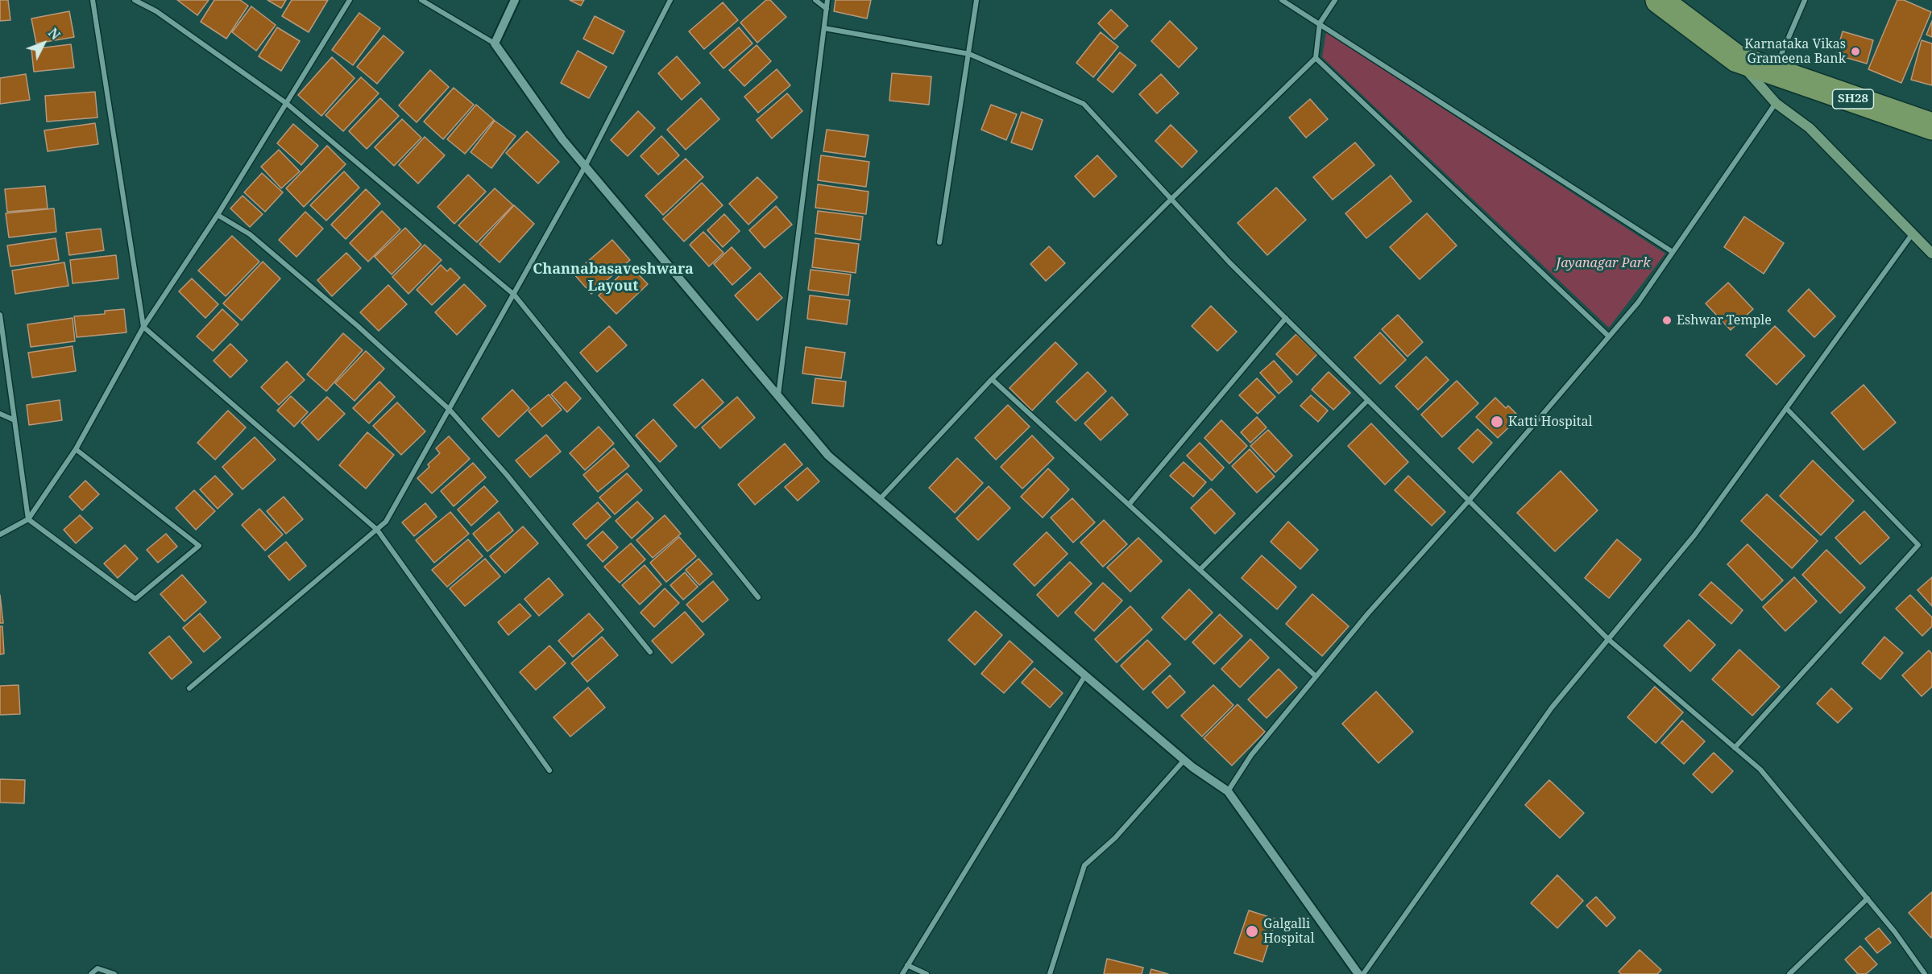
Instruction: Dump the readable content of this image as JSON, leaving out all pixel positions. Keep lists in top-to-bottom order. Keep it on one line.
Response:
{"streets":{"main road":["SH28"]},"districts":["Channabasaveshwara Layout"],"parks":["Jayanagar Park"],"places":["Karnataka Vikas Grameena Bank","Eshwar Temple","Katti Hospital","Galgalli Hospital"],"north":"top right"}
